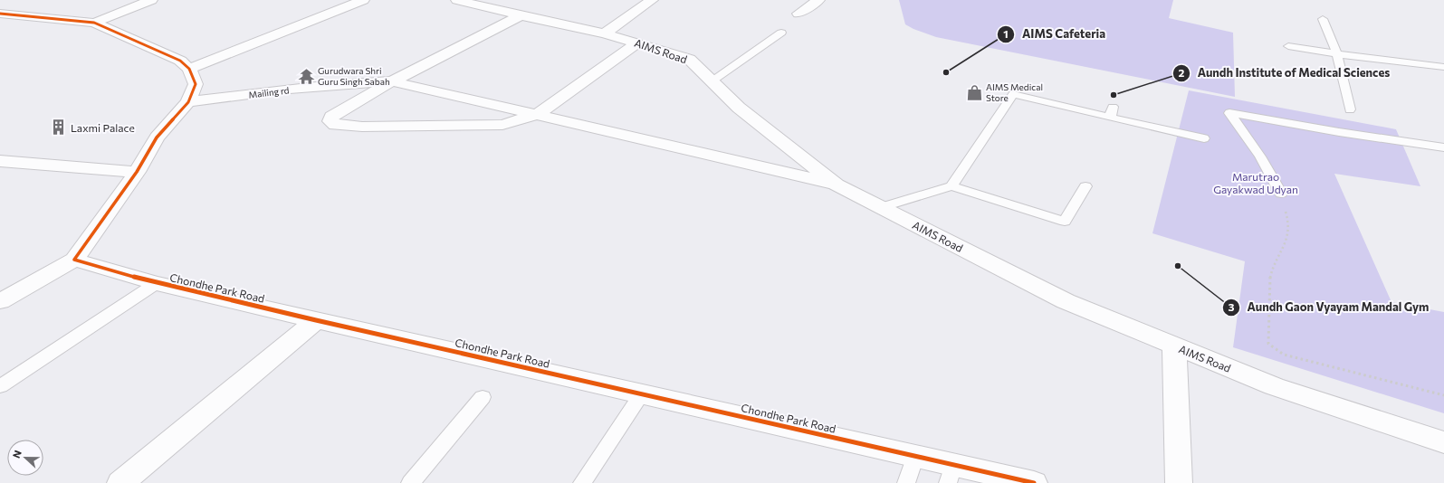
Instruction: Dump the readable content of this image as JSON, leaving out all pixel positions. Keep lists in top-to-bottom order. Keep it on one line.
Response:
{"streets":{"street":["AIMS Road","Mailing rd","Chondhe Park Road"]},"parks":["Marutrao Gayakwad Udyan"],"places":{"other":["AIMS Cafeteria","Aundh Institute of Medical Sciences","Aundh Gaon Vyayam Mandal Gym"],"temple":["Gurudwara Shri Guru Singh Sabah"],"shop":["AIMS Medical Store"],"building":["Laxmi Palace"]},"north":"left"}
